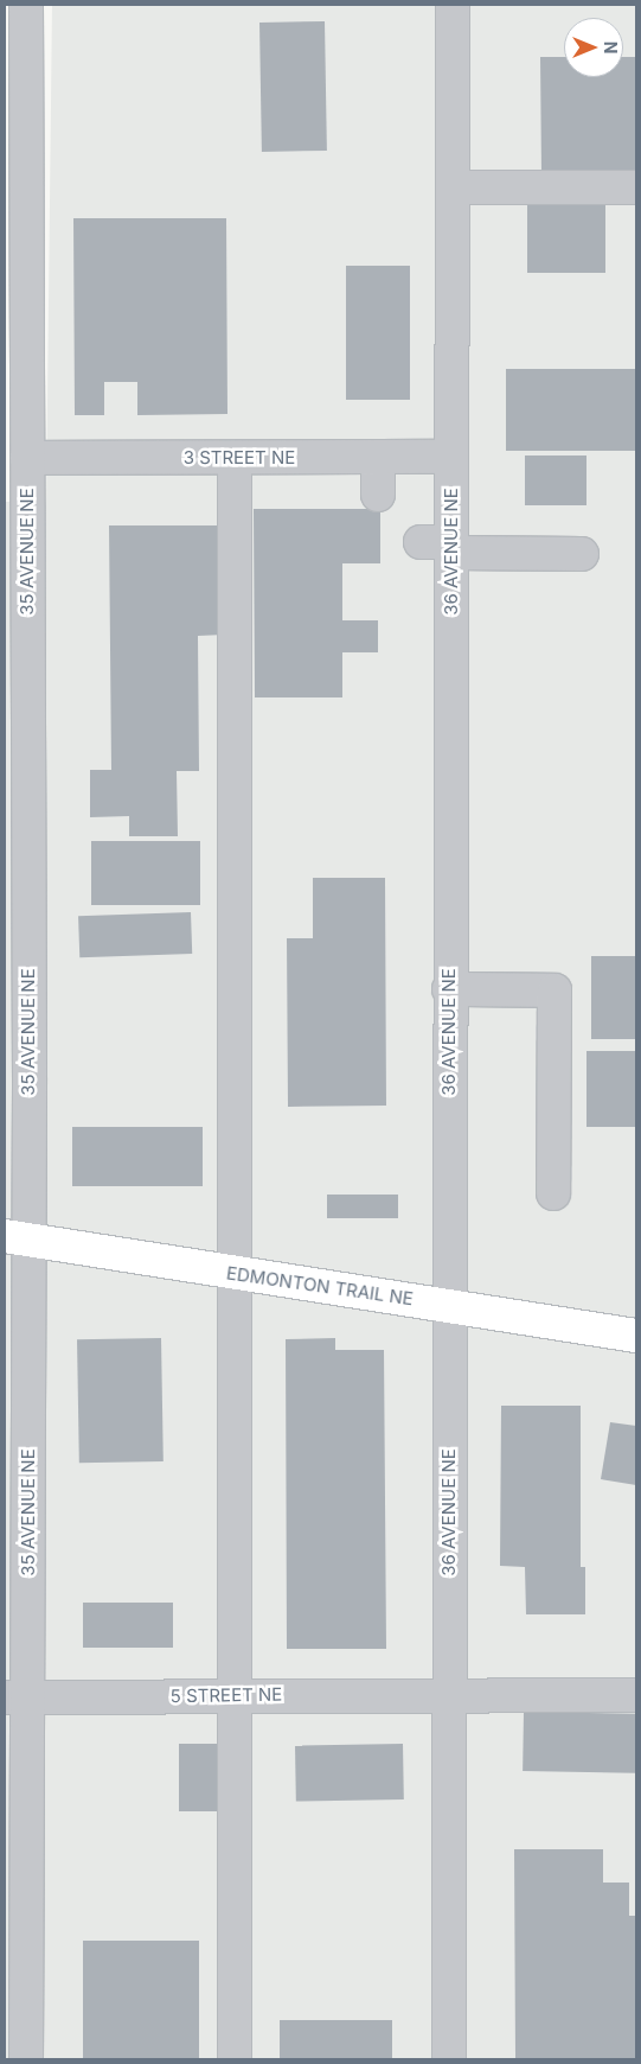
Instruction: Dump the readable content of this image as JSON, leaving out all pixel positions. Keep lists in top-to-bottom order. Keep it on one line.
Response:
{"streets":{"main road":["EDMONTON TRAIL NE"],"street":["3 STREET NE","35 AVENUE NE","36 AVENUE NE","5 STREET NE"]},"crossings":[["3 STREET NE","35 AVENUE NE"],["3 STREET NE","36 AVENUE NE"],["35 AVENUE NE","EDMONTON TRAIL NE"],["35 AVENUE NE","5 STREET NE"],["36 AVENUE NE","EDMONTON TRAIL NE"],["36 AVENUE NE","5 STREET NE"]],"north":"right"}
